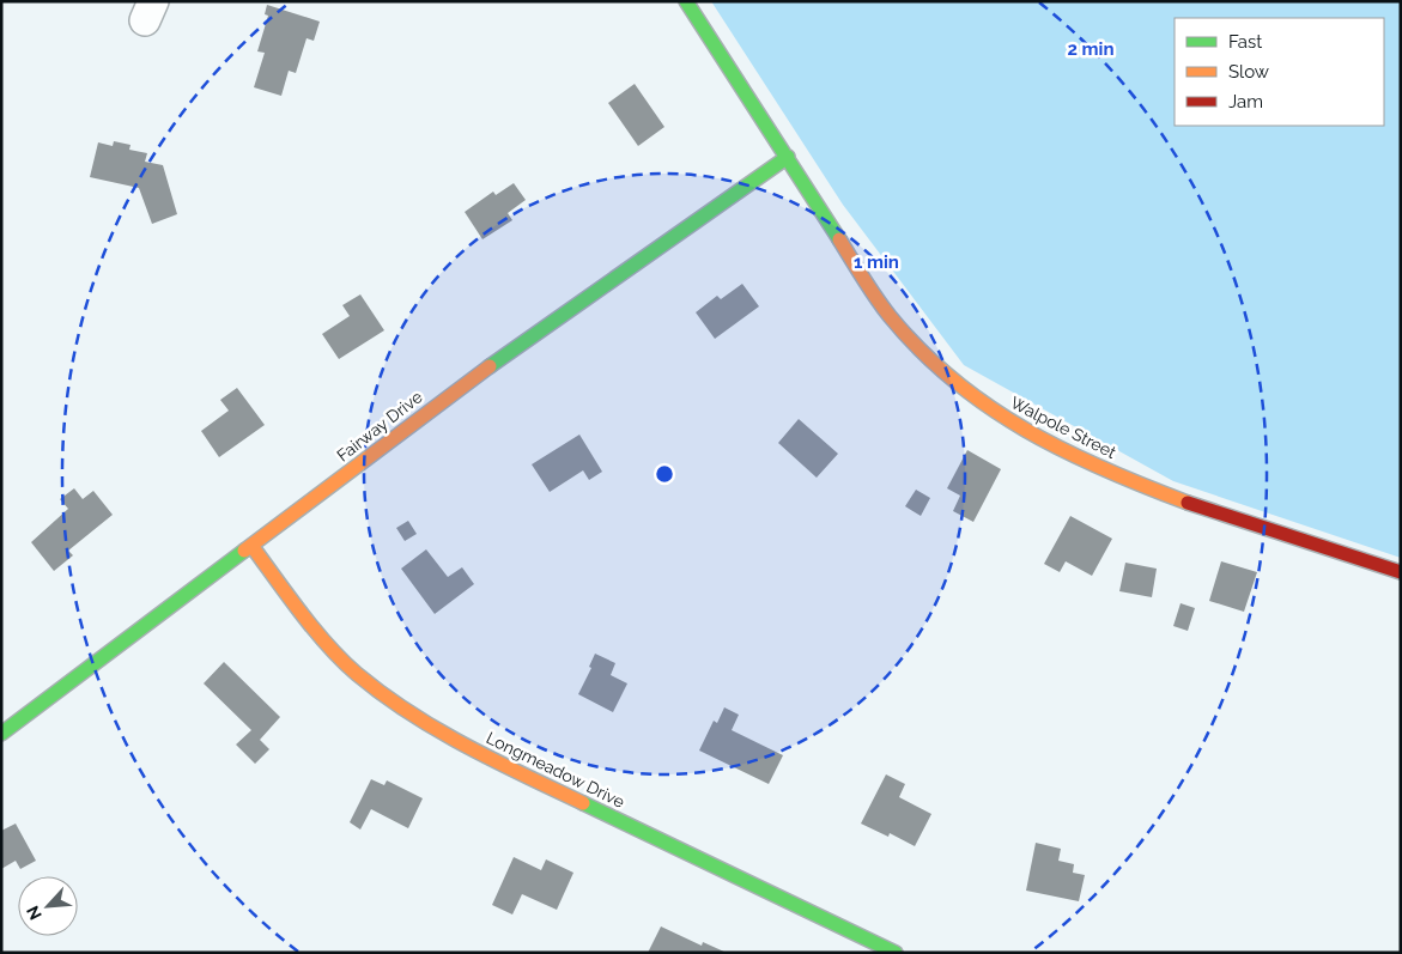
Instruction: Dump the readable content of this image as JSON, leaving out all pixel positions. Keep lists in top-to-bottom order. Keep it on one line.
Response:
{"streets":{"street":["Fairway Drive","Walpole Street","Longmeadow Drive"]},"crossings":[["Fairway Drive","Walpole Street"],["Fairway Drive","Longmeadow Drive"]],"legend":["Fast","Slow","Jam"],"north":"bottom left","rings":["2 min","1 min"]}
